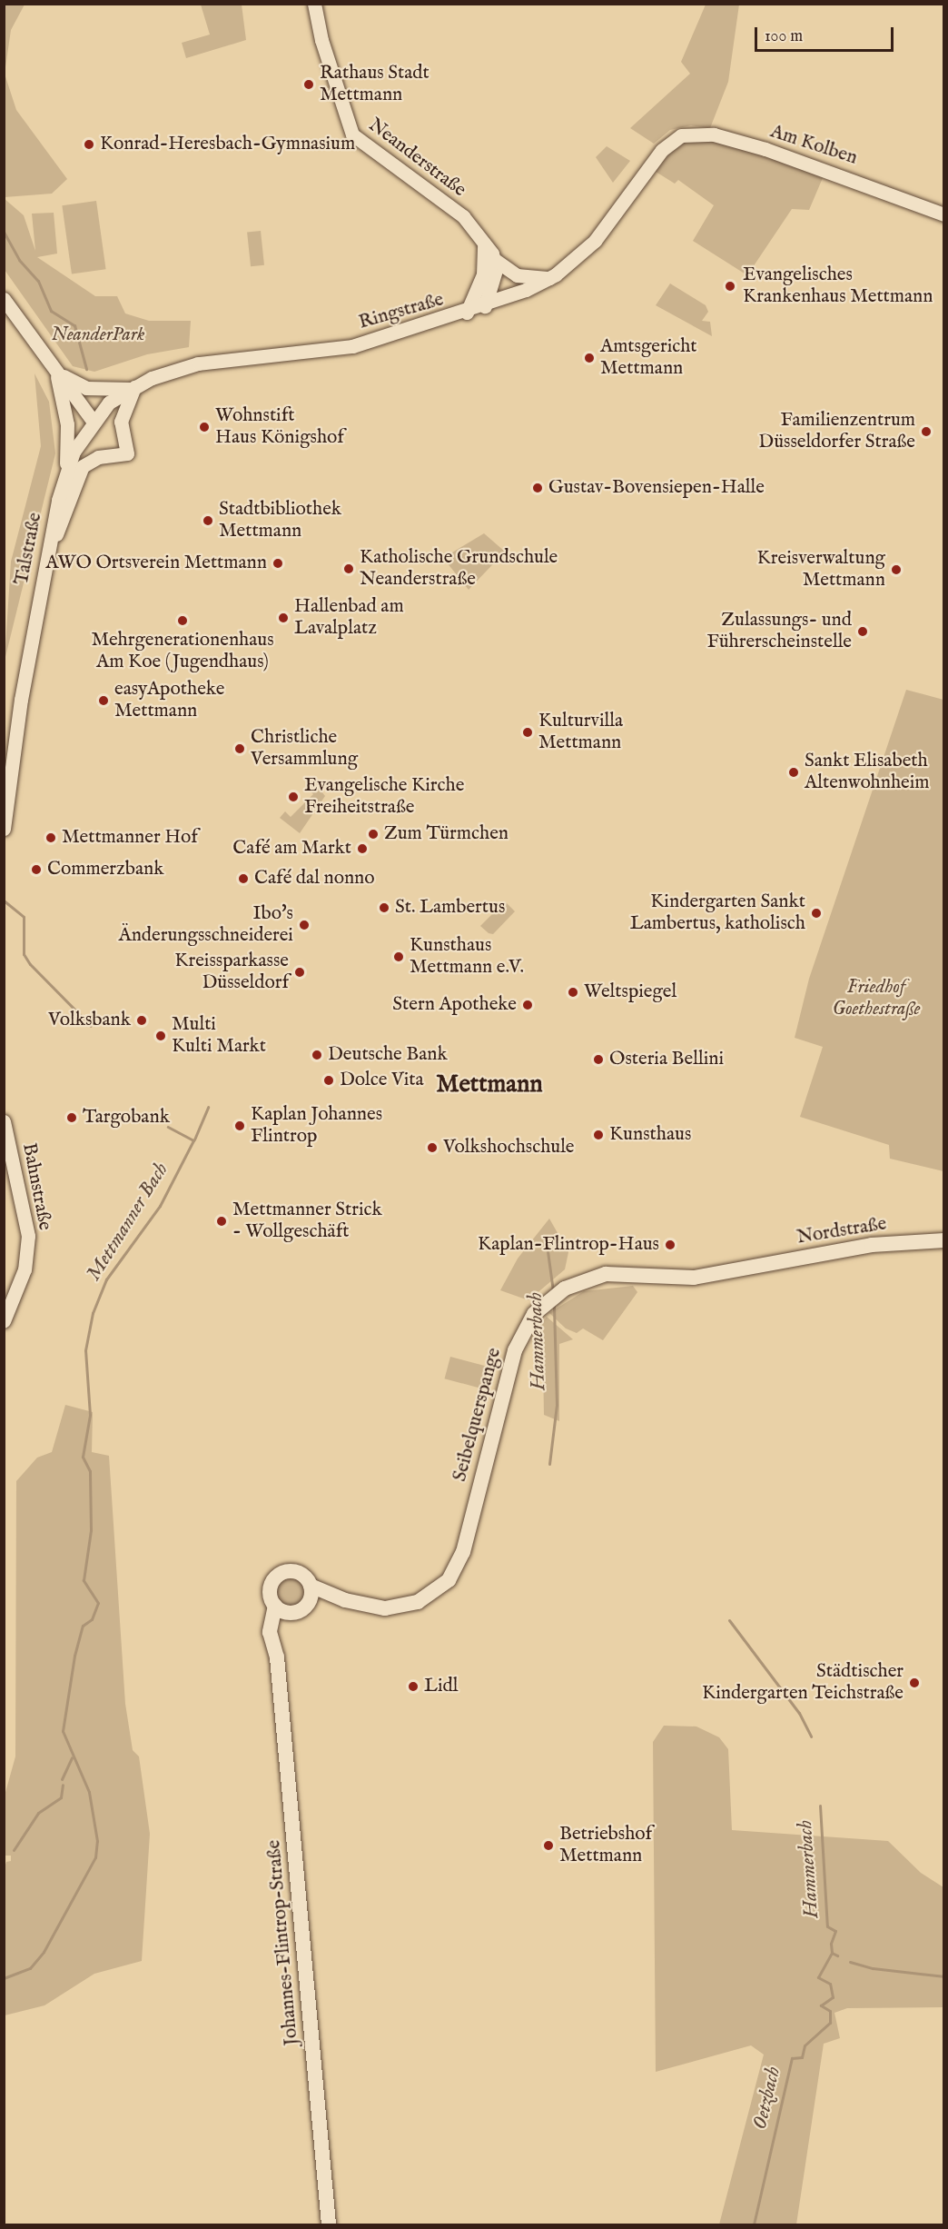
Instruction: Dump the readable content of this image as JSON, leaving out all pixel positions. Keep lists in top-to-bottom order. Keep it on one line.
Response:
{"streets":{"main road":["Nordstraße","Seibelquerspange","Johannes-Flintrop-Straße"],"street":["Am Kolben","Neanderstraße","Ringstraße","Talstraße","Bahnstraße"]},"crossings":[["Am Kolben","Ringstraße"],["Ringstraße","Talstraße"],["Nordstraße","Seibelquerspange"],["Seibelquerspange","Johannes-Flintrop-Straße"]],"districts":["Mettmann"],"water":["Mettmanner Bach","Hammerbach","Oetzbach"],"parks":["NeanderPark","Friedhof Goethestraße"],"places":["Rathaus Stadt Mettmann","Konrad-Heresbach-Gymnasium","Evangelisches Krankenhaus Mettmann","Amtsgericht Mettmann","Wohnstift Haus Königshof","Familienzentrum Düsseldorfer Straße","Gustav-Bovensiepen-Halle","Stadtbibliothek Mettmann","AWO Ortsverein Mettmann","Katholische Grundschule Neanderstraße","Kreisverwaltung Mettmann","Hallenbad am Lavalplatz","Mehrgenerationenhaus Am Koe (Jugendhaus)","Zulassungs- und Führerscheinstelle","easyApotheke Mettmann","Kulturvilla Mettmann","Christliche Versammlung","Sankt Elisabeth Altenwohnheim","Evangelische Kirche Freiheitstraße","Zum Türmchen","Mettmanner Hof","Café am Markt","Commerzbank","Café dal nonno","St. Lambertus","Kindergarten Sankt Lambertus, katholisch","Ibo's Änderungsschneiderei","Kunsthaus Mettmann e.V.","Kreissparkasse Düsseldorf","Weltspiegel","Stern Apotheke","Volksbank","Multi Kulti Markt","Deutsche Bank","Osteria Bellini","Dolce Vita","Targobank","Kaplan Johannes Flintrop","Kunsthaus","Volkshochschule","Mettmanner Strick - Wollgeschäft","Kaplan-Flintrop-Haus","Städtischer Kindergarten Teichstraße","Lidl","Betriebshof Mettmann"],"scale_bar":"100 m"}
